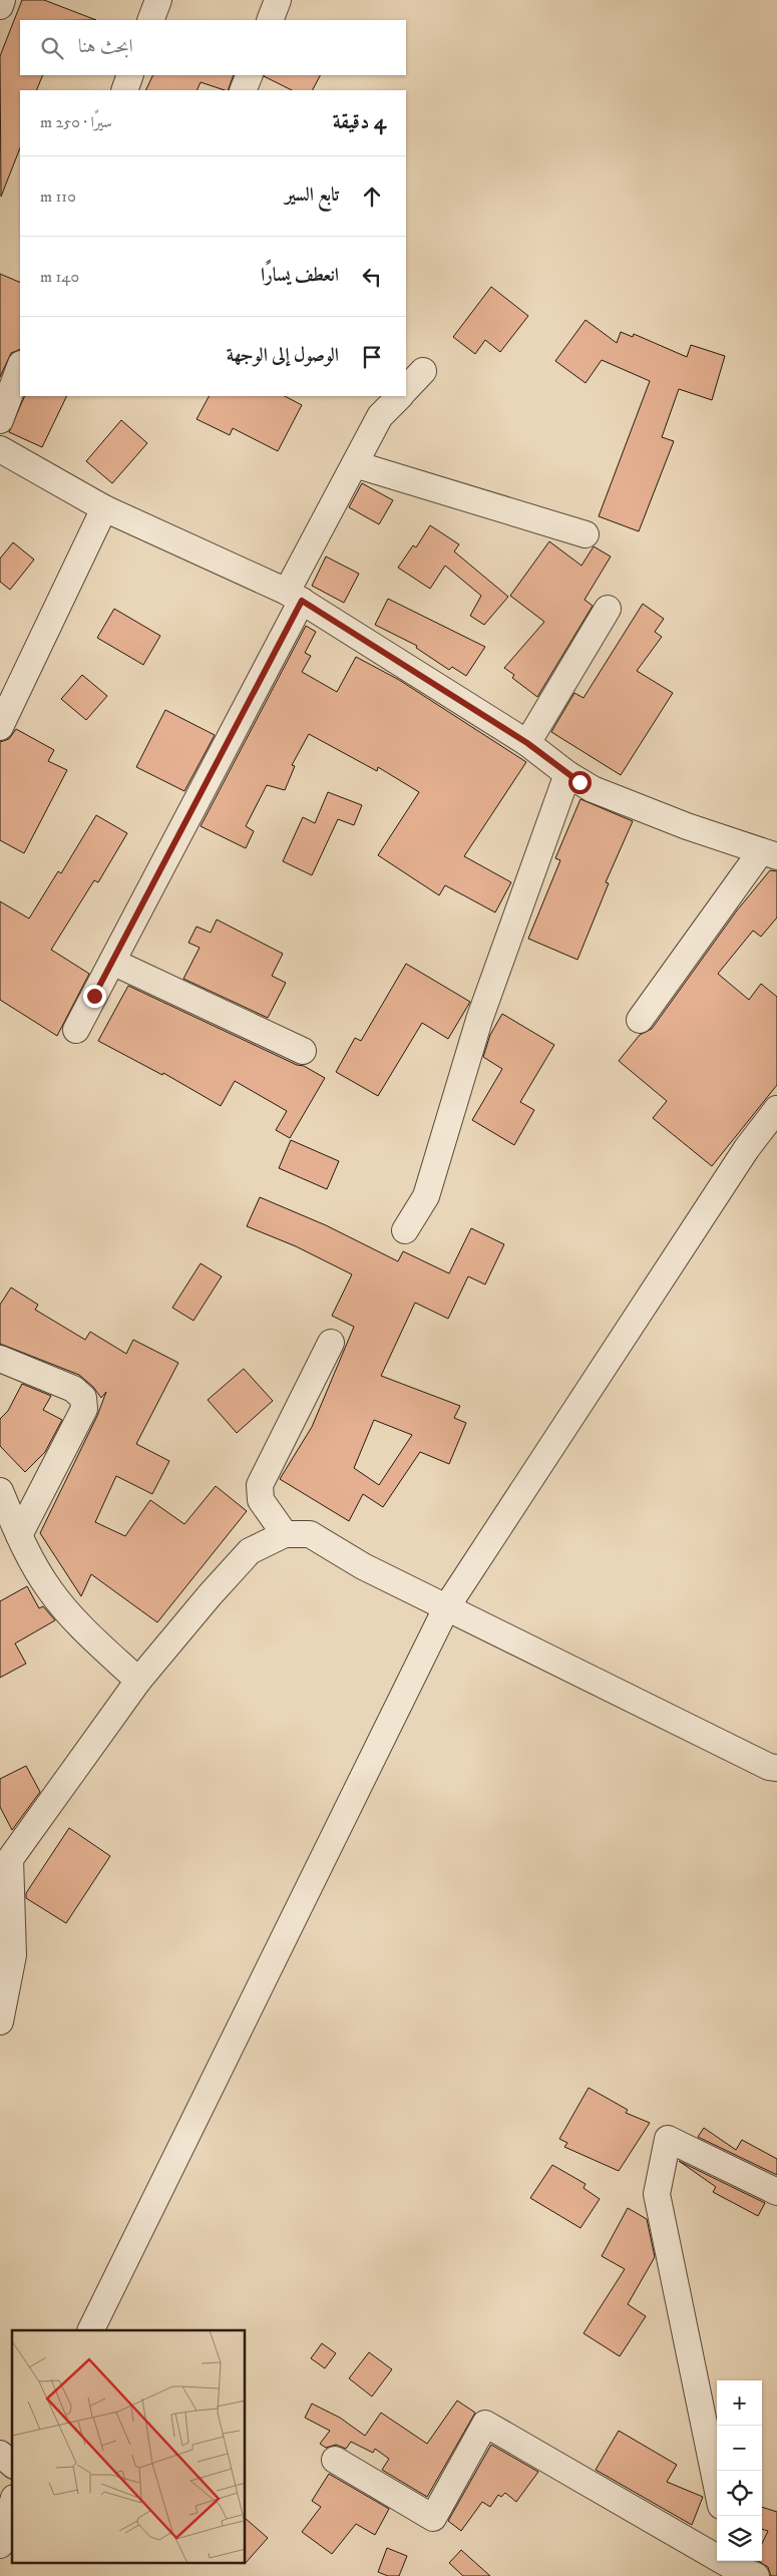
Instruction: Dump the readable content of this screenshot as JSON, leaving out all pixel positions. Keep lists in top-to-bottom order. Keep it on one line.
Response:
{"page":{"search":"ابحث هنا","heading":["4 دقيقة","سيرًا · 250 m"],"list":[["تابع السير","110 m"],["انعطف يسارًا","140 m"],"الوصول إلى الوجهة"],"map_buttons":["+","−"]}}
